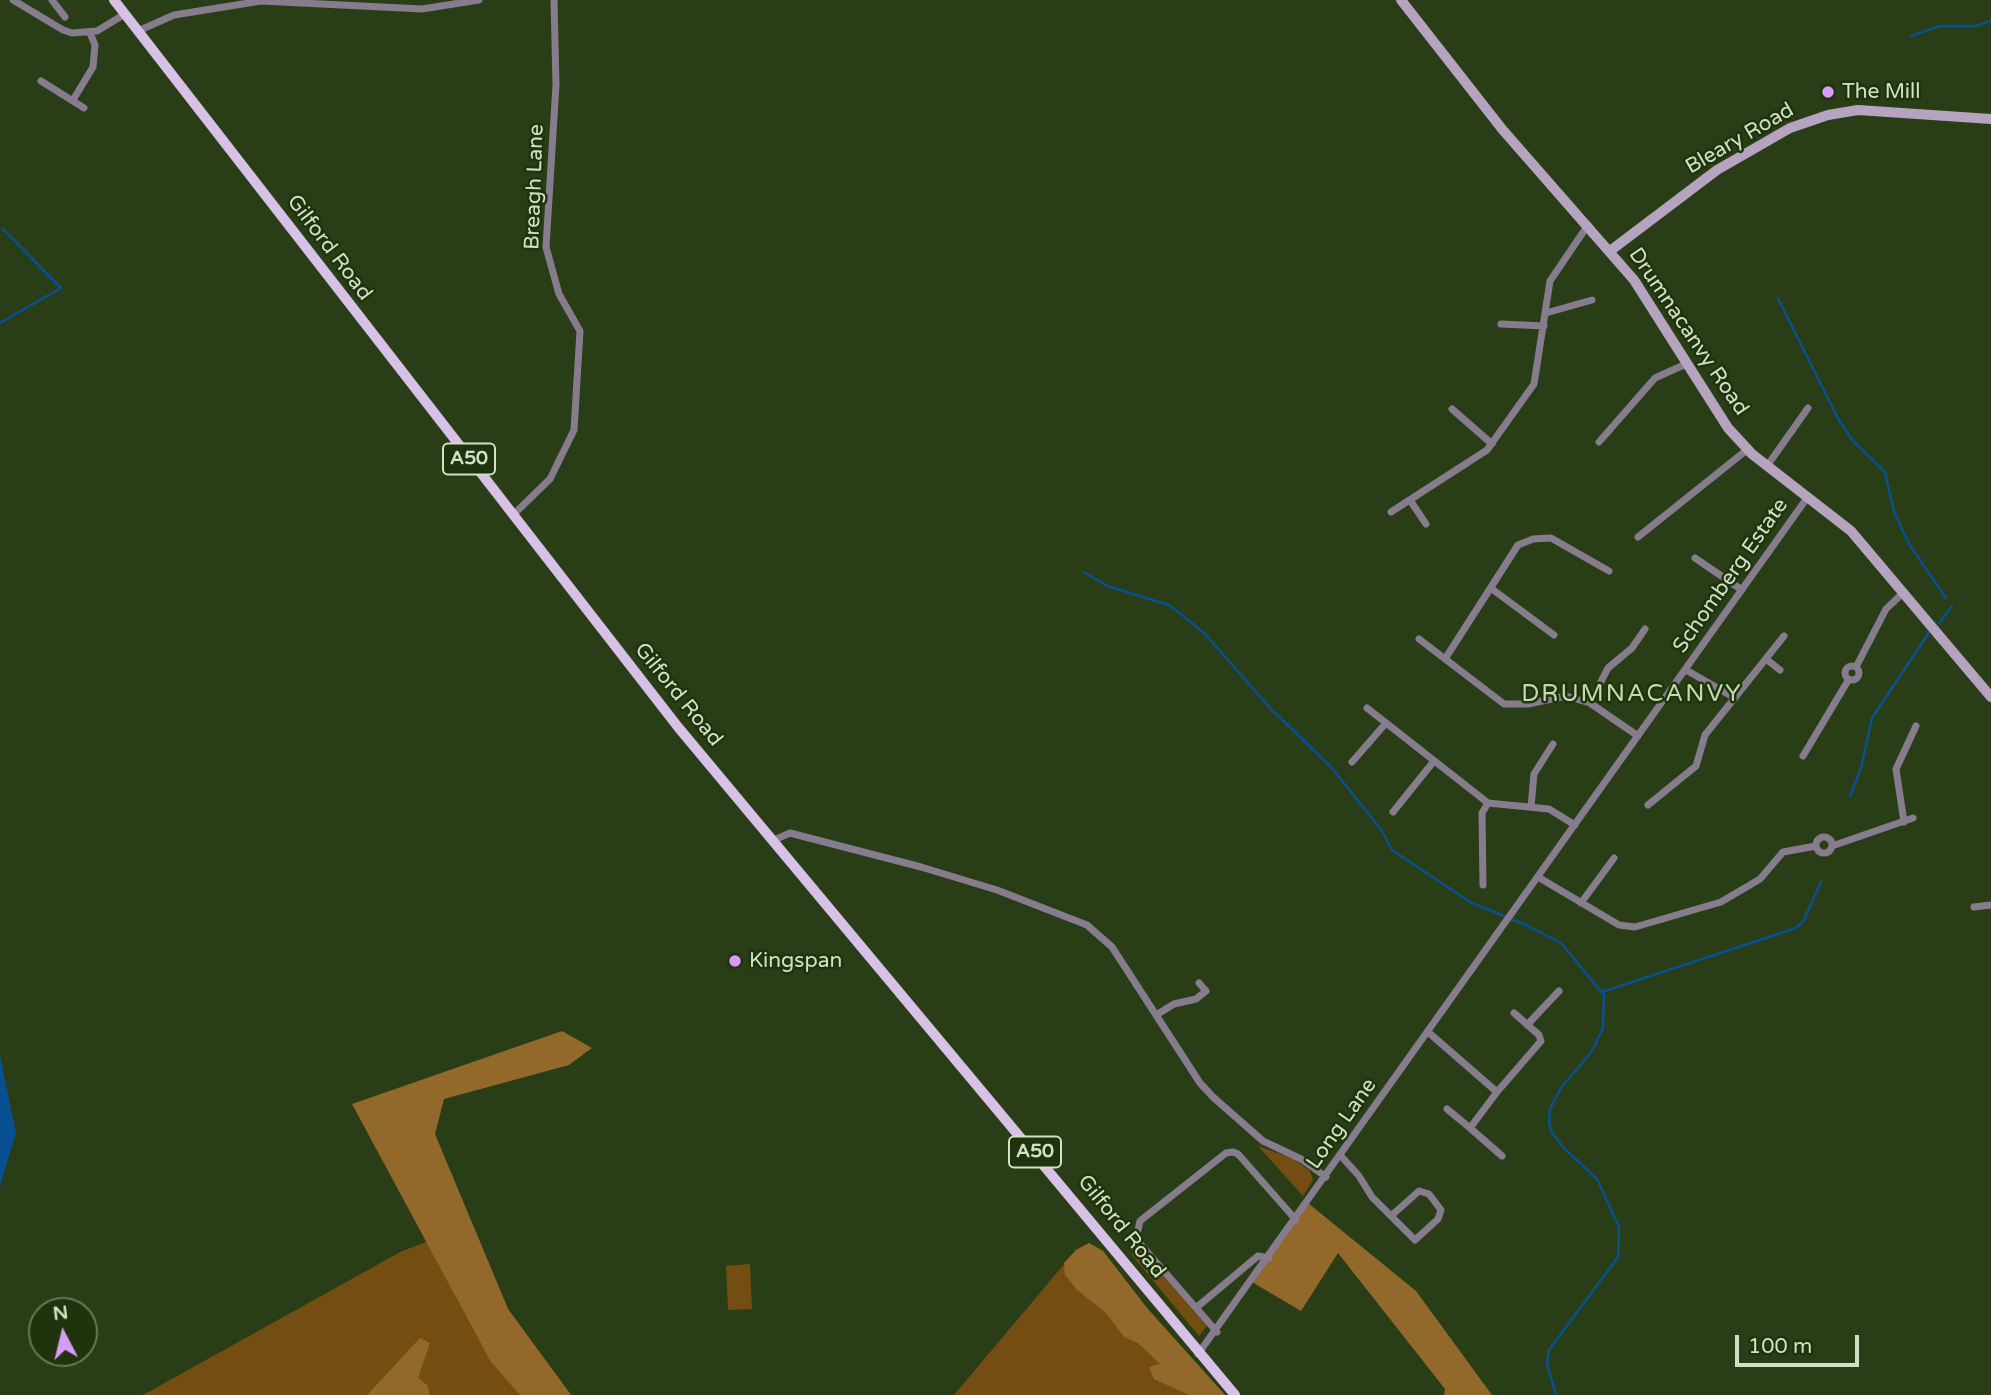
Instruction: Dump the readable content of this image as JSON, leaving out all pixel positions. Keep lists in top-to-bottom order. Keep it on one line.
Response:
{"streets":{"main road":["Bleary Road","Gilford Road","Drumnacanvy Road","A50"],"street":["Breagh Lane","Schomberg Estate","Long Lane"]},"crossings":[["Bleary Road","Drumnacanvy Road"],["Breagh Lane","Gilford Road"],["Gilford Road","Long Lane"],["Drumnacanvy Road","Schomberg Estate"],["Schomberg Estate","Long Lane"]],"districts":["DRUMNACANVY"],"places":["The Mill","Kingspan"],"scale_bar":"100 m","north":"top"}
